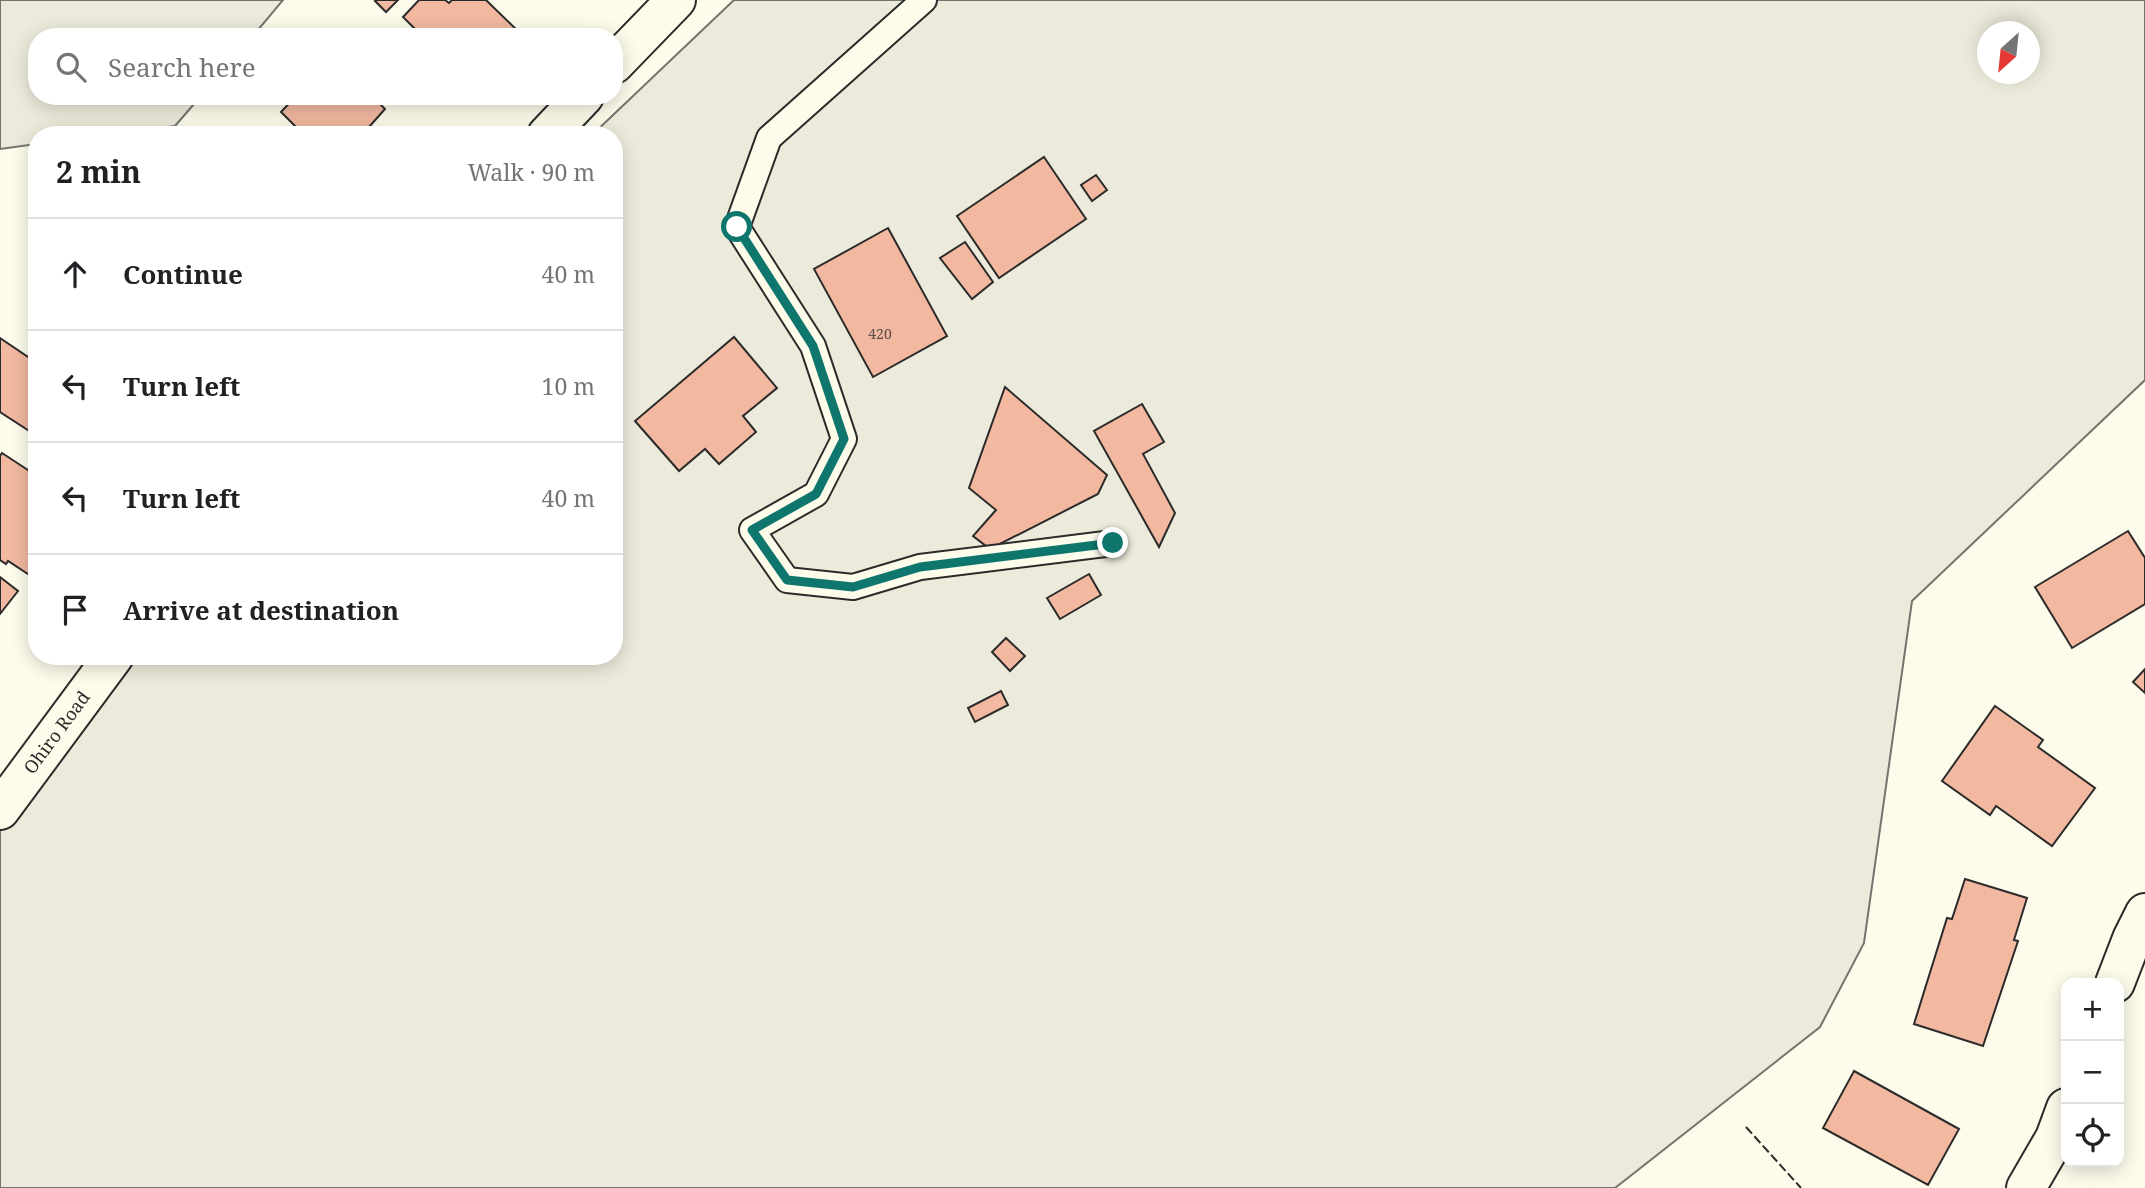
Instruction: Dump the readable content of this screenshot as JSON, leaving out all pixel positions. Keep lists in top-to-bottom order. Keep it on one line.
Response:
{"streets":{"street":["Ohiro Road"]},"house_numbers":["420"],"north":"bottom left","page":{"search":"Search here","heading":["2 min","Walk · 90 m"],"list":[["Continue","40 m"],["Turn left","10 m"],["Turn left","40 m"],"Arrive at destination"],"map_buttons":["+","−"]}}
